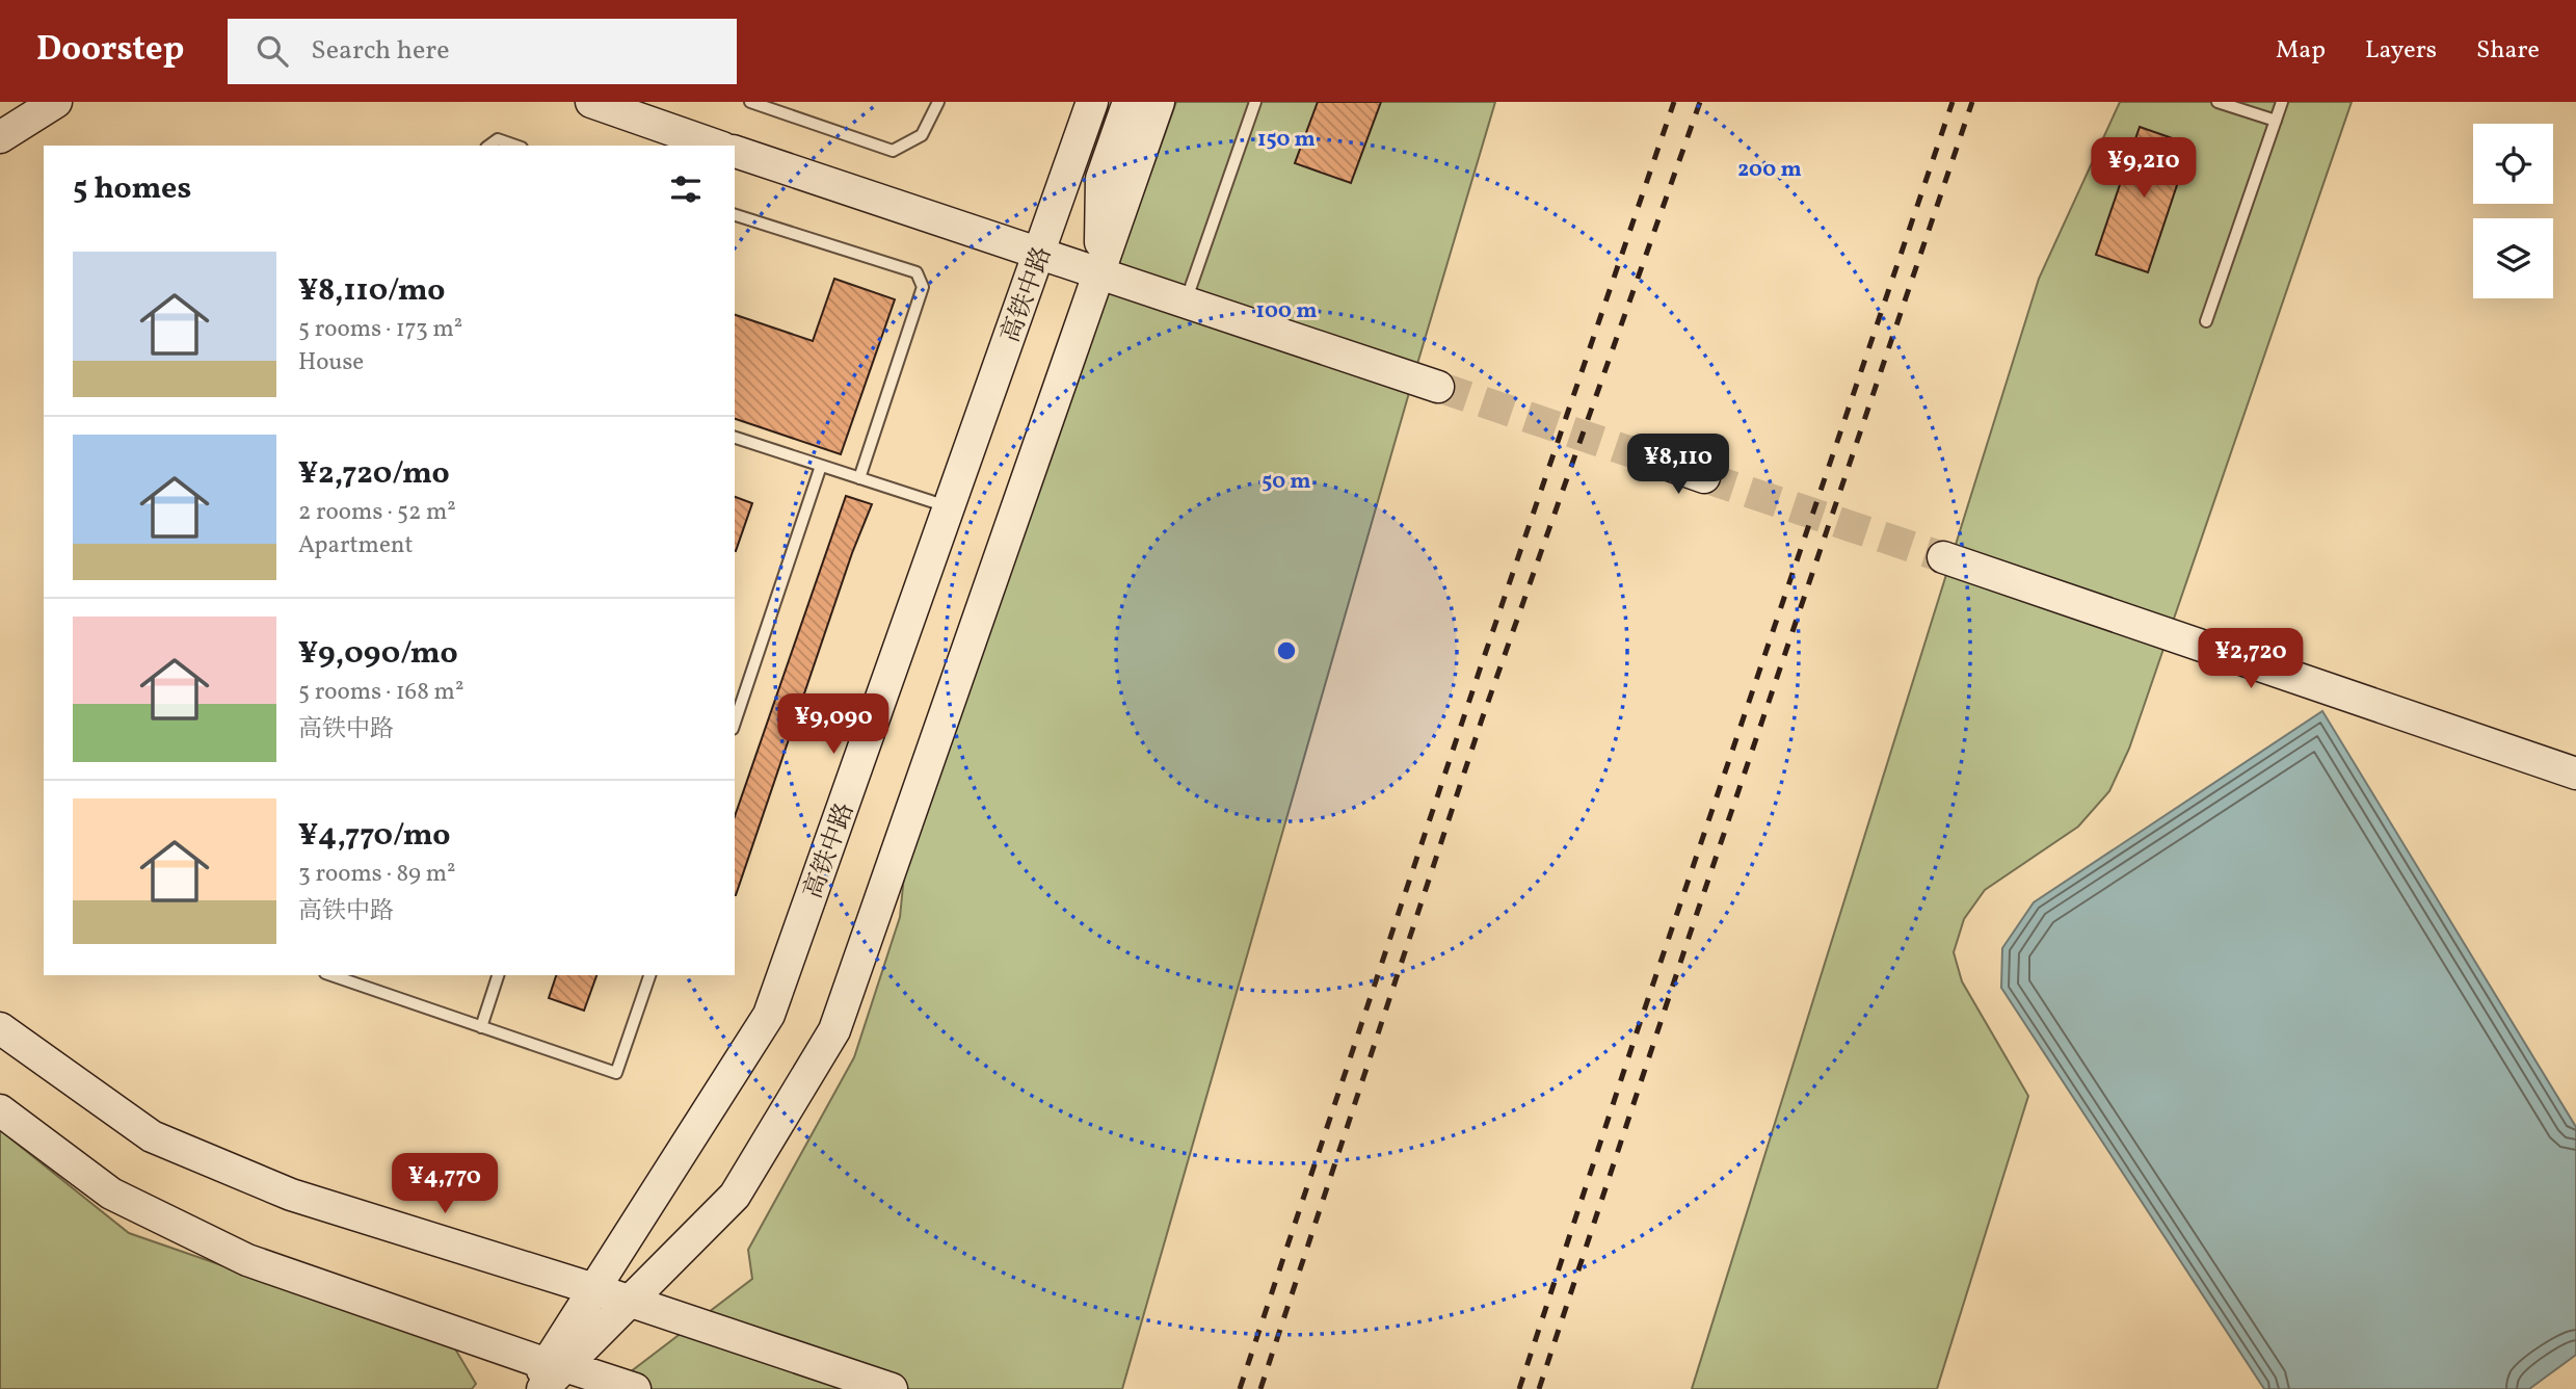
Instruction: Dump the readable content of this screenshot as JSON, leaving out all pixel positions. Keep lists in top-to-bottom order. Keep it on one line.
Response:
{"streets":{"street":["高铁中路"]},"page":{"header":"Doorstep","search":"Search here","nav":["Map","Layers","Share"],"price":["¥9,210","¥8,110","¥2,720","¥9,090","¥4,770"],"heading":"5 homes","list":[{"name":"¥8,110/mo","note":"5 rooms · 173 m² · House"},{"name":"¥2,720/mo","note":"2 rooms · 52 m² · Apartment"},{"name":"¥9,090/mo","note":"5 rooms · 168 m² · 高铁中路"},{"name":"¥4,770/mo","note":"3 rooms · 89 m² · 高铁中路"}]},"rings":["150 m","200 m","100 m","50 m"]}
